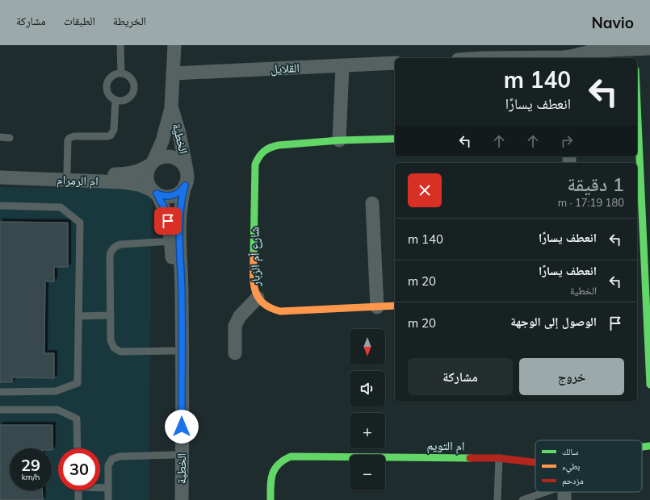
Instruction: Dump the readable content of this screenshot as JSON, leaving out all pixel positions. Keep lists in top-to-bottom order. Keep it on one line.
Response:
{"streets":{"street":["القلايل","الخطية","ام الرمرام","شارع أم الزبار","ام التويم"]},"crossings":[["القلايل","الخطية"],["الخطية","ام الرمرام"]],"legend":["سالك","بطيء","مزدحم"],"north":"bottom","page":{"header":"Navio","nav":["الخريطة","الطبقات","مشاركة"],"turn":["140 m","انعطف يسارًا"],"heading":["1 دقيقة","180 m · 17:19"],"list":[{"name":"انعطف يسارًا","value":"140 m"},{"name":"انعطف يسارًا","note":"الخطية","value":"20 m"},{"name":"الوصول إلى الوجهة","value":"20 m"}],"map_buttons":["+","−"],"buttons":["خروج","مشاركة"],"speed":"29 km/h","limit":"30"}}
